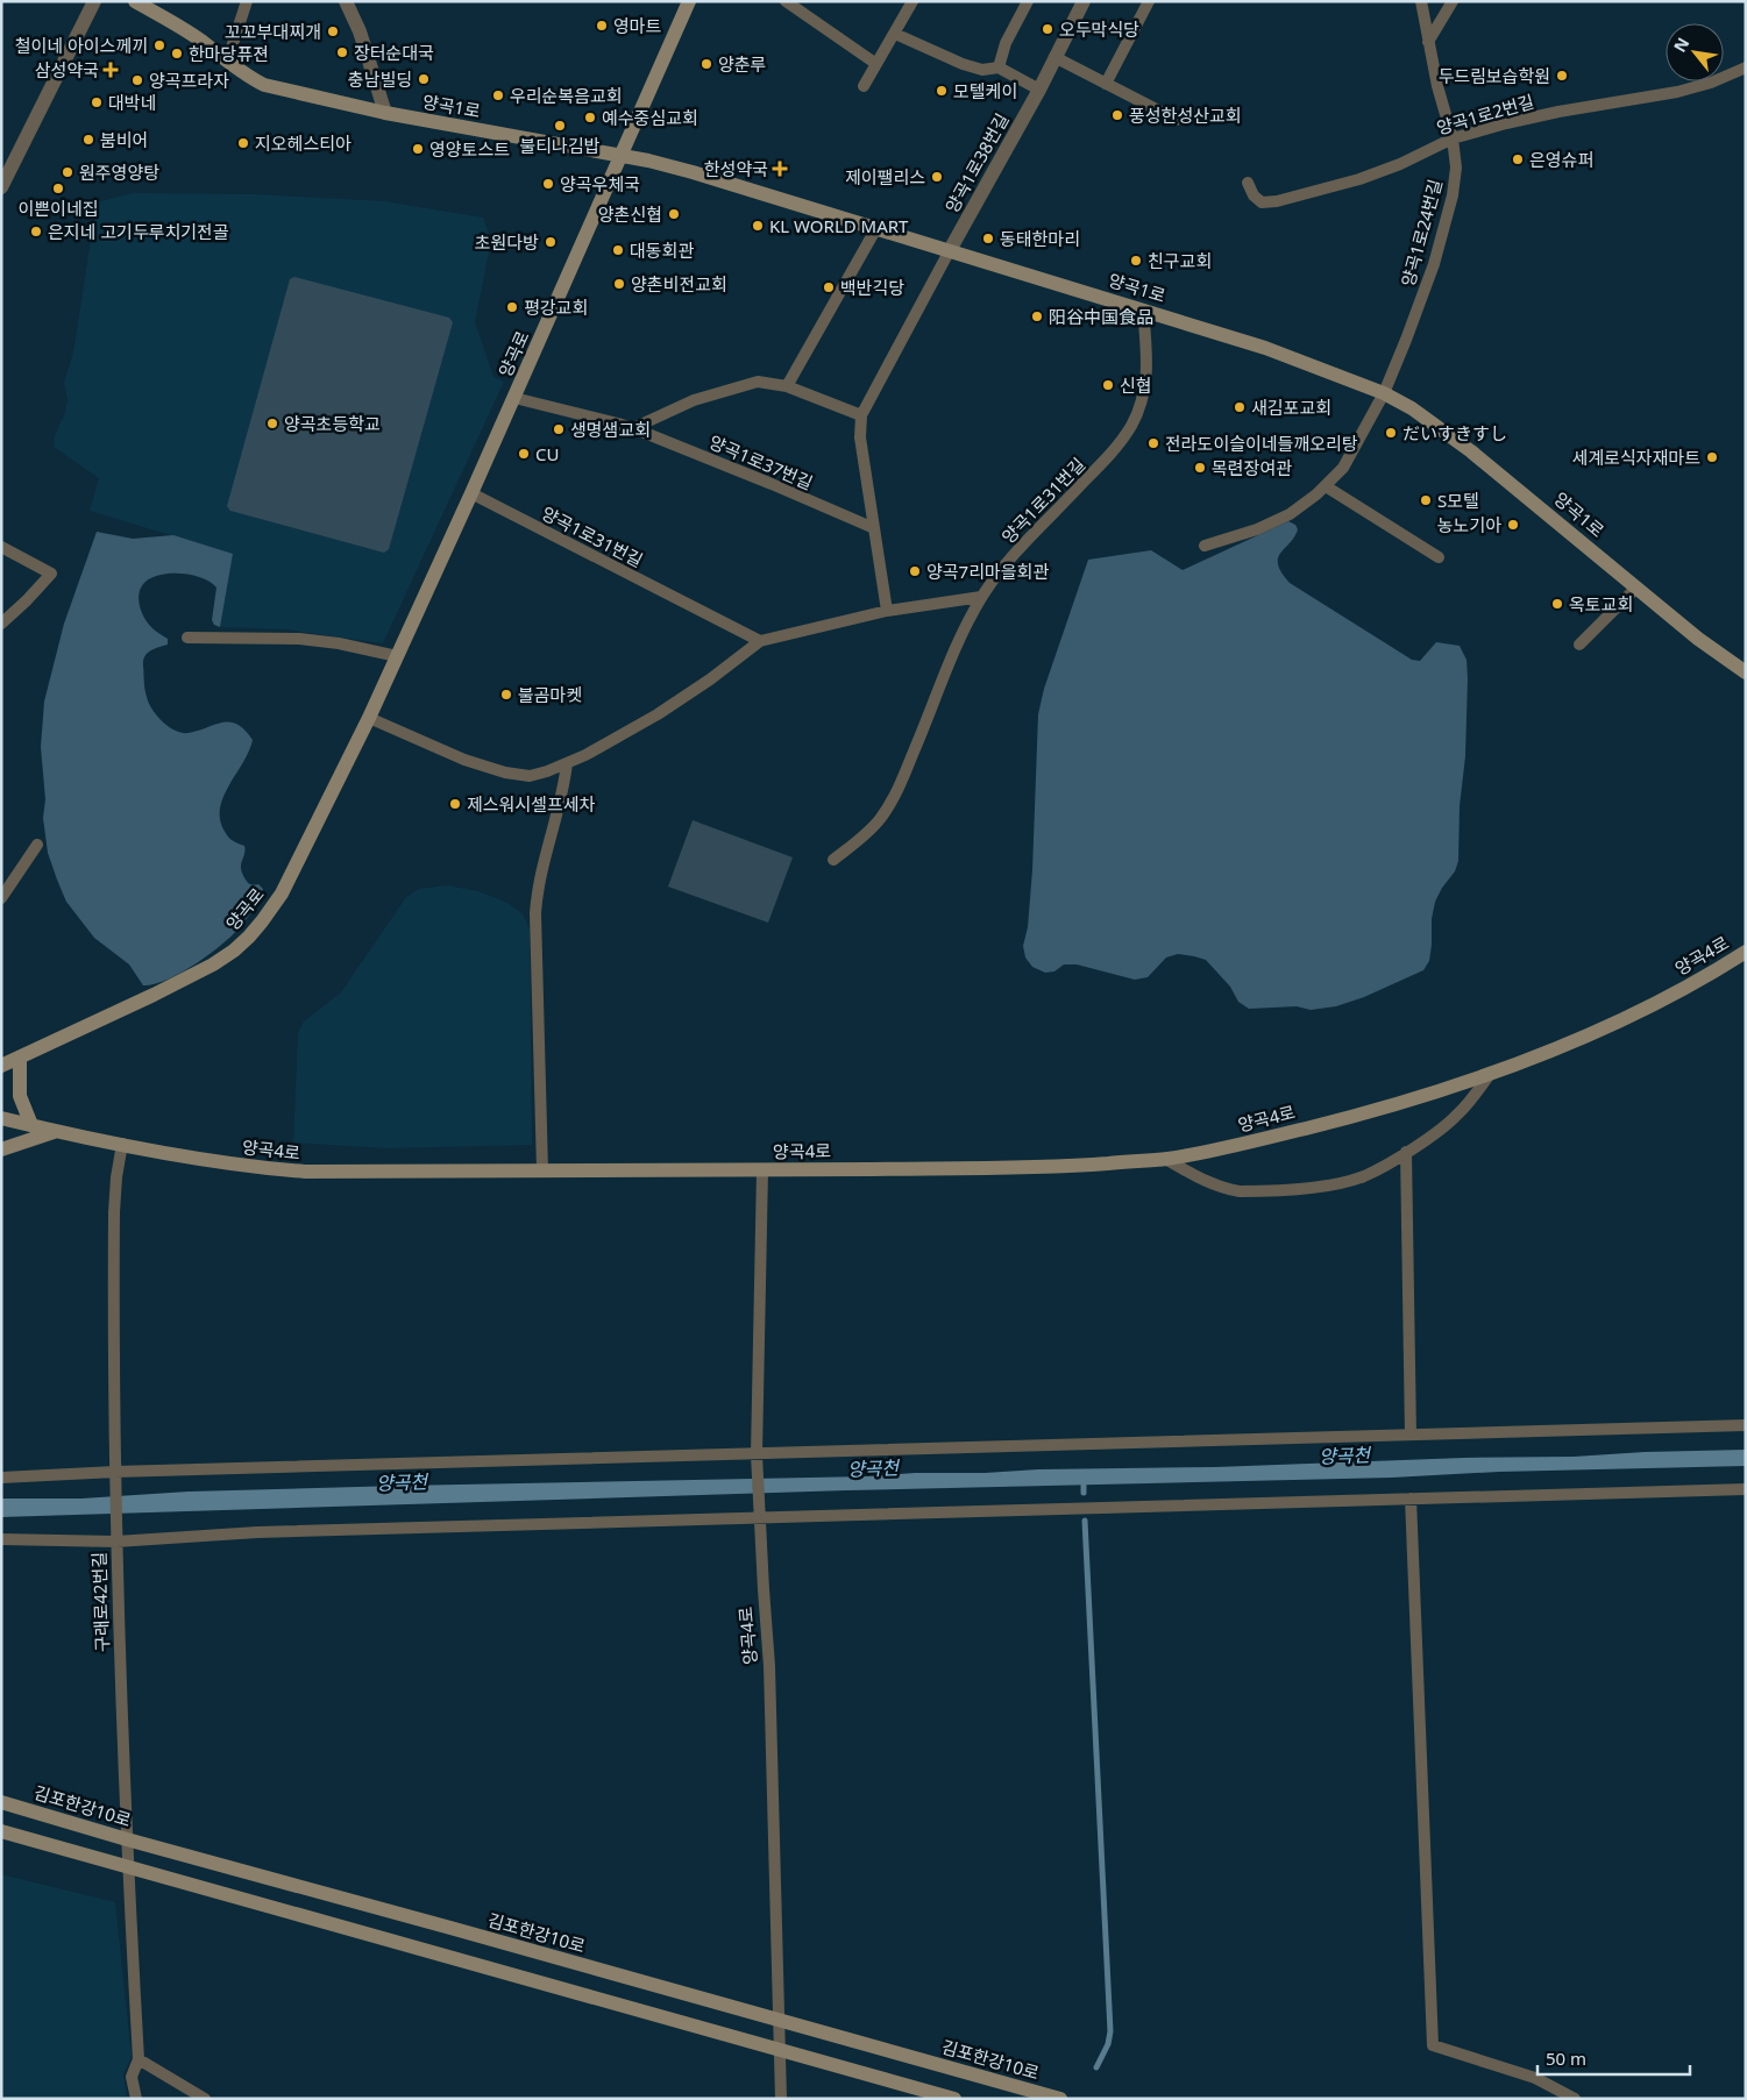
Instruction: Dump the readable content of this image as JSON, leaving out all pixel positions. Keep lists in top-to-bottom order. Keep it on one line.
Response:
{"streets":{"street":["양곡1로","양곡1로38번길","양곡로","양곡4로","김포한강10로"],"lane":["양곡1로2번길","양곡1로24번길","양곡1로37번길","양곡1로31번길","구래로42번길"]},"crossings":[["양곡1로","양곡1로38번길"],["양곡1로","양곡1로24번길"],["양곡1로","양곡로"],["양곡1로","양곡1로31번길"],["양곡1로2번길","양곡1로24번길"],["양곡로","양곡1로37번길"],["양곡로","양곡1로31번길"],["양곡4로","구래로42번길"],["양곡4로","김포한강10로"],["구래로42번길","김포한강10로"]],"water":["양곡천"],"places":{"other":["영마트","오두막식당","꼬꼬부대찌개","철이네 아이스께끼","장터순대국","한마당퓨젼","양춘루","두드림보습학원","충남빌딩","양곡프라자","모텔케이","우리순복음교회","대박네","풍성한성산교회","예수중심교회","불티나김밥","붐비어","지오헤스티아","영양토스트","은영슈퍼","원주영양탕","제이팰리스","양곡우체국","이쁜이네집","양촌신협","KL WORLD MART","은지네 고기두루치기전골","동태한마리","초원다방","대동회관","친구교회","양촌비전교회","백반긱당","평강교회","阳谷中国食品","신협","새김포교회","양곡초등학교","생명샘교회","だいすきすし","전라도이슬이네들깨오리탕","CU","세계로식자재마트","목련장여관","S모텔","농노기아","양곡7리마을회관","옥토교회","불곰마켓","제스워시셀프세차"],"health":["삼성약국","한성약국"]},"scale_bar":"50 m","north":"top left"}
